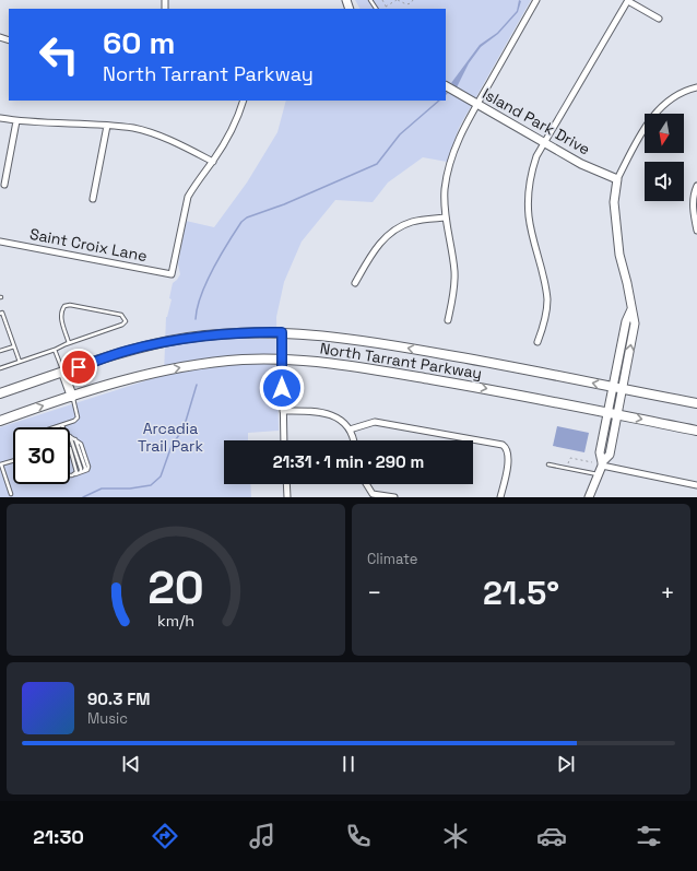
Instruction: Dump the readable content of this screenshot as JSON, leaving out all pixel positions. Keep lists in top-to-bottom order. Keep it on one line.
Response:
{"streets":{"main road":["North Tarrant Parkway"],"street":["Island Park Drive","Saint Croix Lane"]},"parks":["Arcadia Trail Park"],"north":"bottom","page":{"turn":["60 m","North Tarrant Parkway"],"limit":"30","trip":"21:31 · 1 min · 290 m","tile":"Climate","heat":["−","21.5°","+"],"song":["90.3 FM","Music"],"tabs":"21:30","gauge":["20","km/h"]}}
